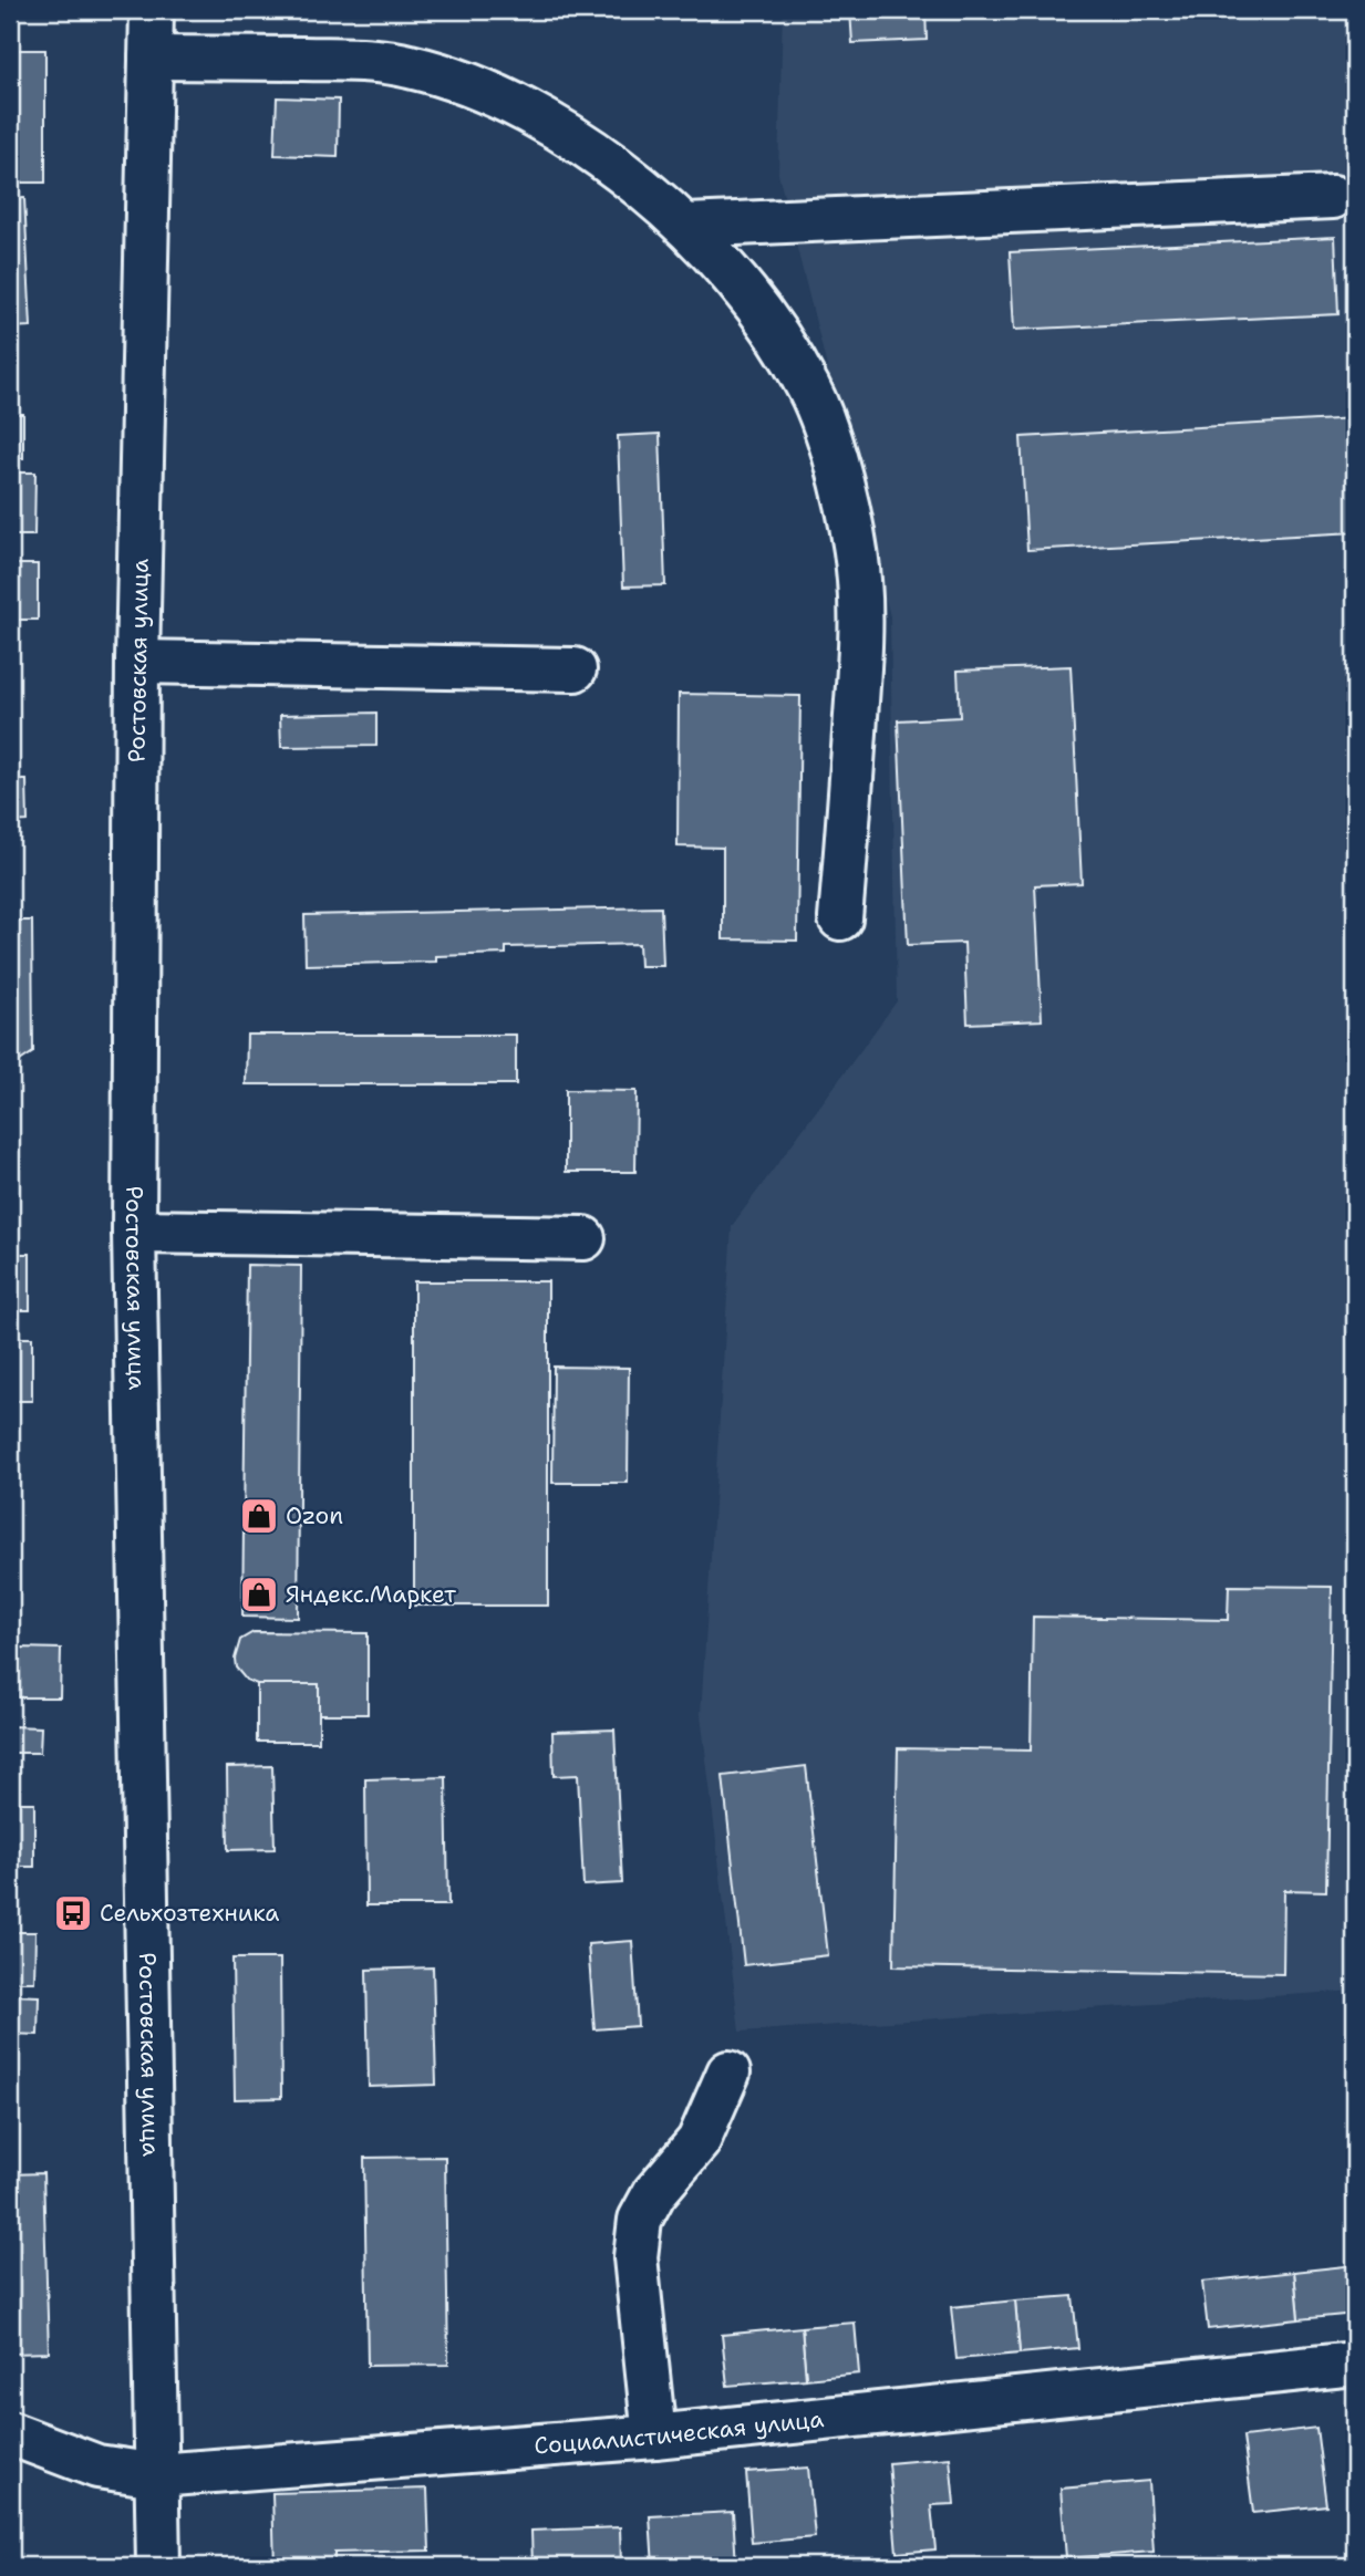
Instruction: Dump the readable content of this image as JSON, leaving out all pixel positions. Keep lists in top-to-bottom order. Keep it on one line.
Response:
{"streets":{"main road":["Ростовская улица","Социалистическая улица"]},"crossings":[["Ростовская улица","Социалистическая улица"]],"places":{"shop":["Ozon","Яндекс.Маркет"],"bus stop":["Сельхозтехника"]}}
